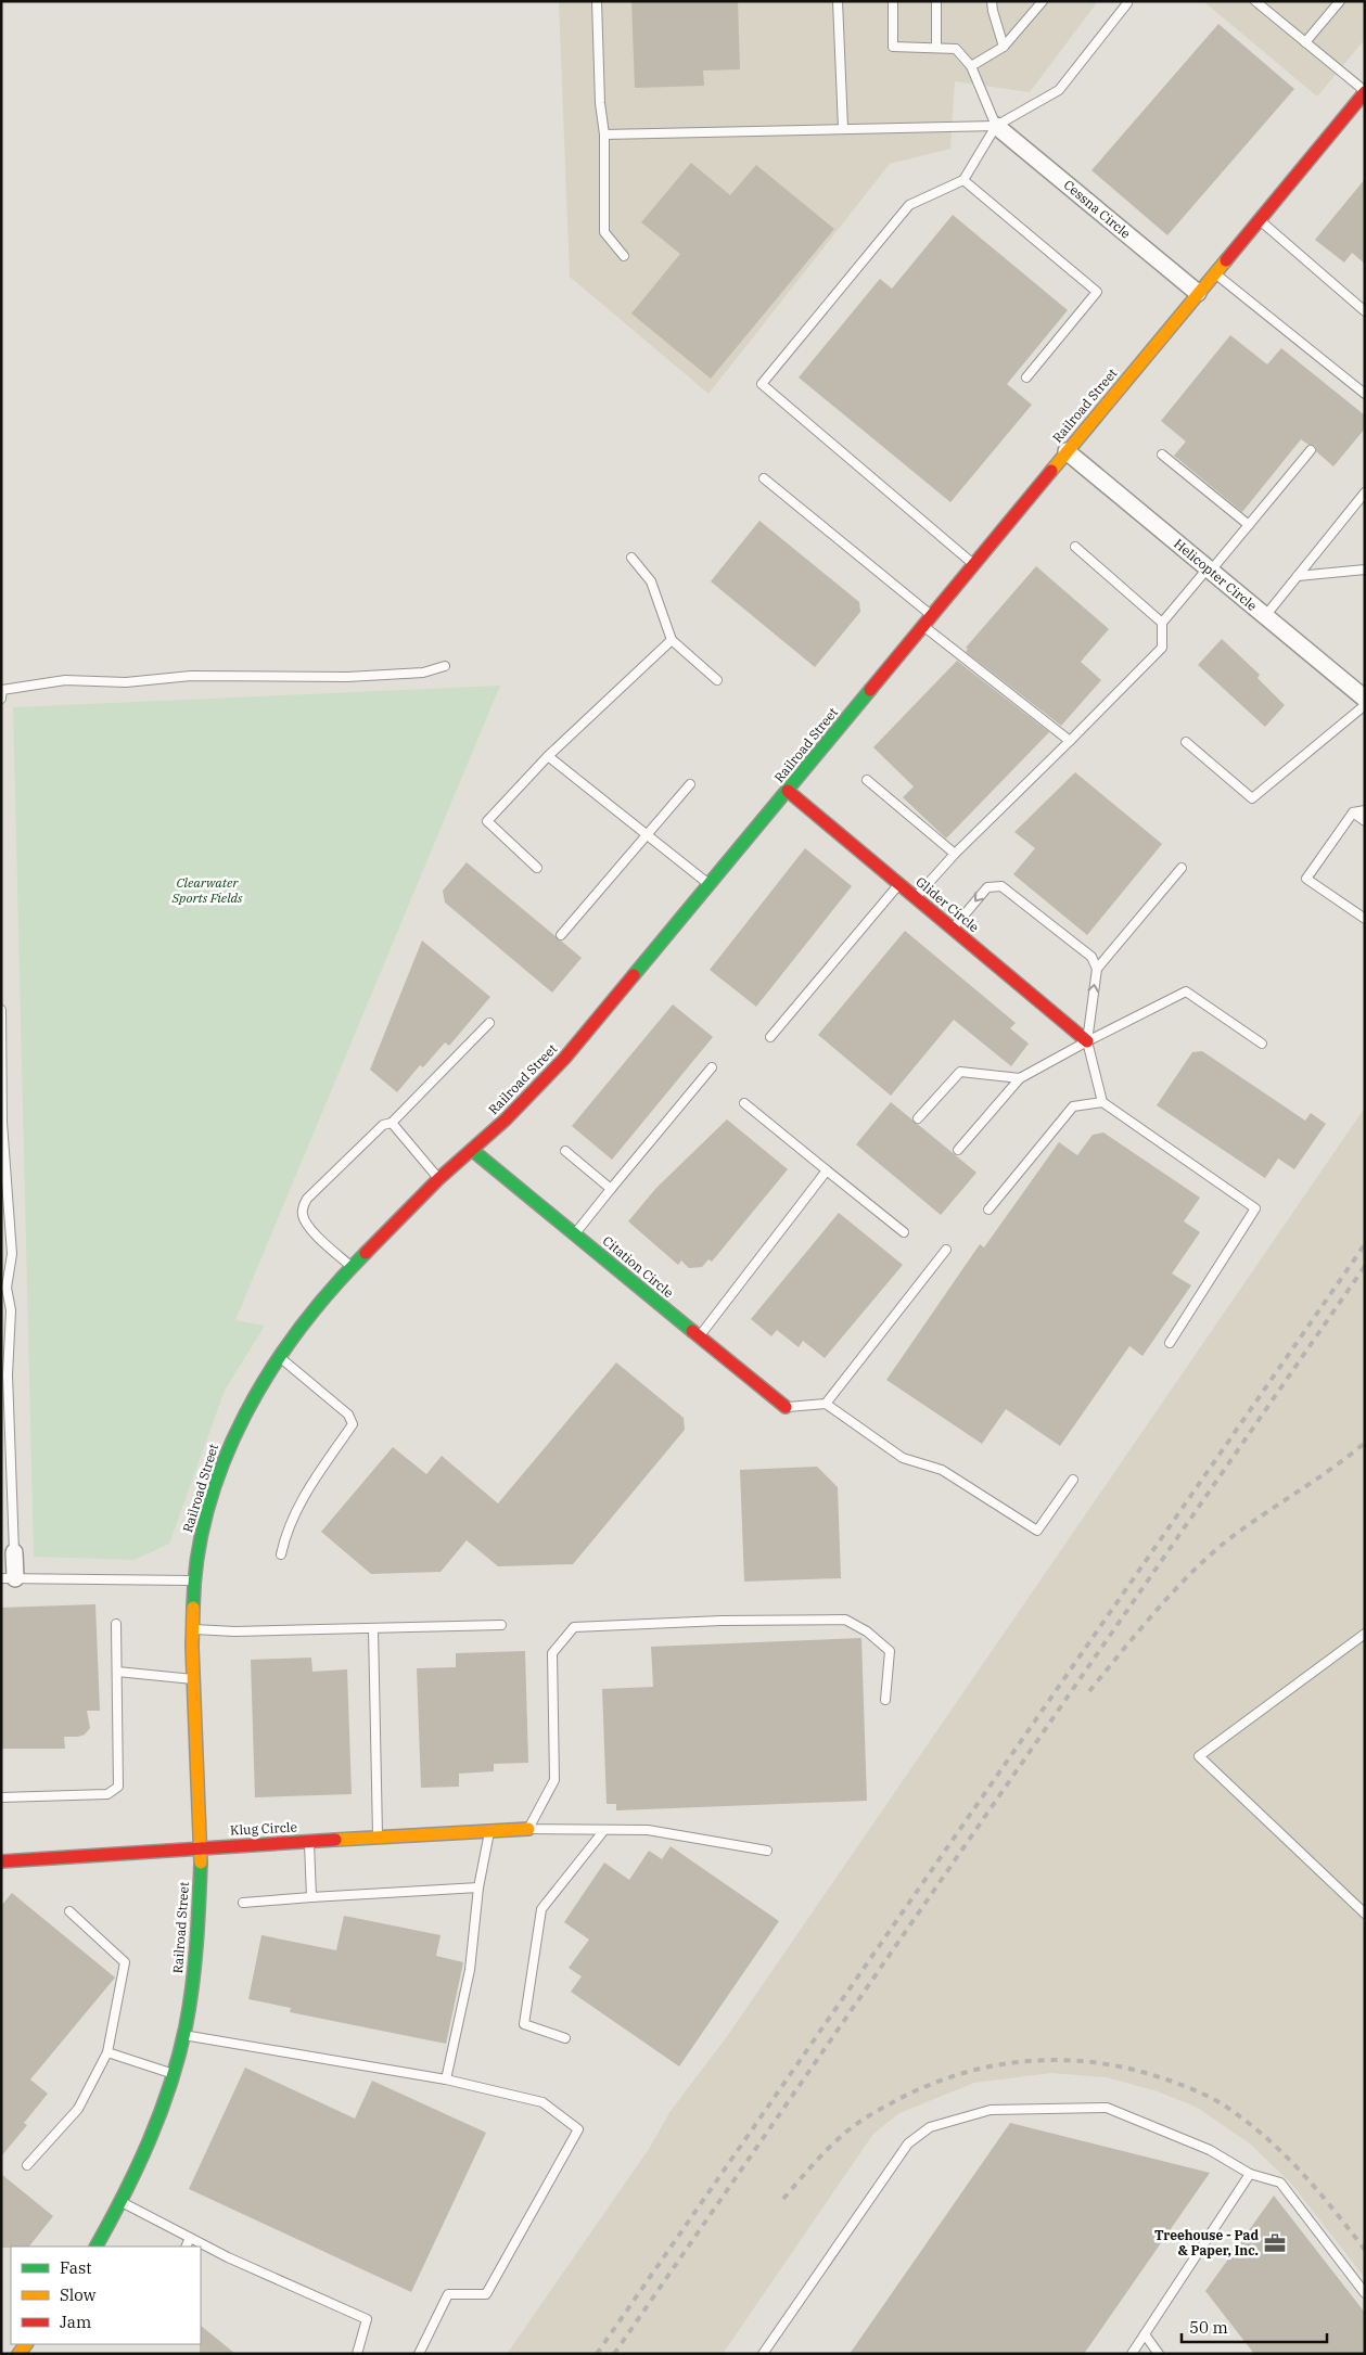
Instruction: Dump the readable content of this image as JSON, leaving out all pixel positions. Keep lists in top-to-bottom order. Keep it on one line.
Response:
{"streets":{"main road":["Railroad Street","Glider Circle","Citation Circle","Klug Circle"],"street":["Cessna Circle","Helicopter Circle"]},"crossings":[["Cessna Circle","Railroad Street"],["Railroad Street","Helicopter Circle"],["Railroad Street","Glider Circle"],["Railroad Street","Citation Circle"],["Railroad Street","Klug Circle"]],"parks":["Clearwater Sports Fields"],"places":{"office":["Treehouse - Pad & Paper, Inc."]},"legend":["Fast","Slow","Jam"],"scale_bar":"50 m"}
